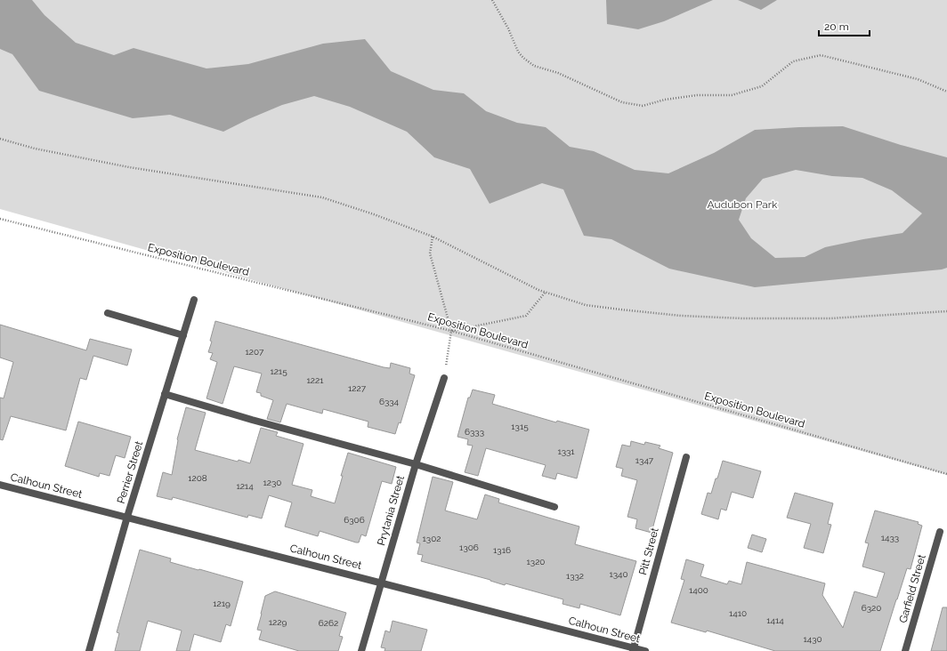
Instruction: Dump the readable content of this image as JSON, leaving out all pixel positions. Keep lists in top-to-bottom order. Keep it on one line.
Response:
{"streets":{"street":["Perrier Street","Calhoun Street","Prytania Street","Pitt Street","Garfield Street"],"path":["Exposition Boulevard"]},"crossings":[["Perrier Street","Calhoun Street"],["Calhoun Street","Prytania Street"],["Calhoun Street","Pitt Street"]],"parks":["Audubon Park"],"house_numbers":["1207","1215","1221","1227","6334","1315","6333","1331","1347","1208","1230","1214","6306","1433","1302","1306","1316","1320","1340","1332","1400","1219","6320","1410","1414","1229","6262","1430"],"scale_bar":"20 m"}
